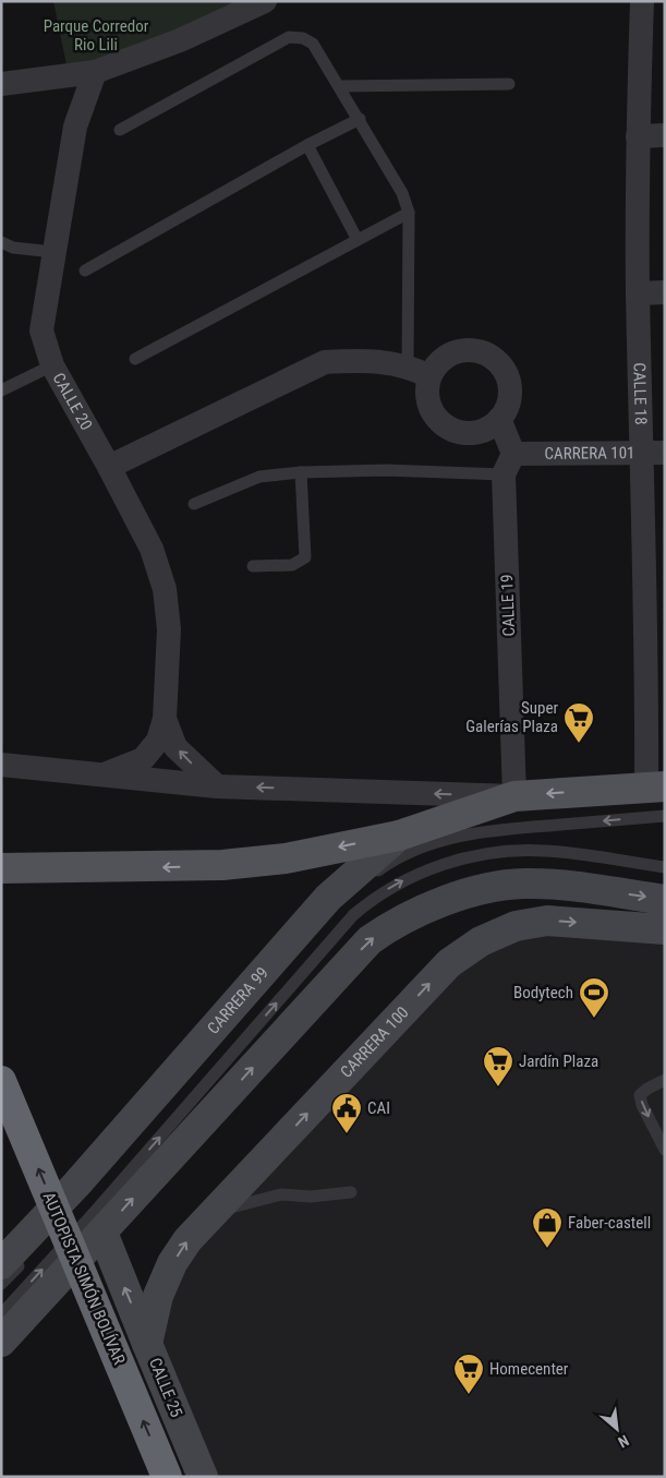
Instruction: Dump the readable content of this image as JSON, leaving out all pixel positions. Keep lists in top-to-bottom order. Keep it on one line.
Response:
{"streets":{"highway":["AUTOPISTA SIMÓN BOLÍVAR"],"main road":["CARRERA 99","CARRERA 100","CALLE 25"],"street":["CALLE 18","CALLE 20","CARRERA 101","CALLE 19"]},"crossings":[["CALLE 18","CARRERA 101"],["CARRERA 101","CALLE 19"],["CALLE 19","CARRERA 99"],["CARRERA 100","CALLE 25"]],"one_way":["AUTOPISTA SIMÓN BOLÍVAR"],"parks":["Parque Corredor Rio Lili"],"places":{"supermarket":["Super Galerías Plaza","Jardín Plaza","Homecenter"],"sports":["Bodytech"],"public building":["CAI"],"shop":["Faber-castell"]},"north":"bottom right"}
